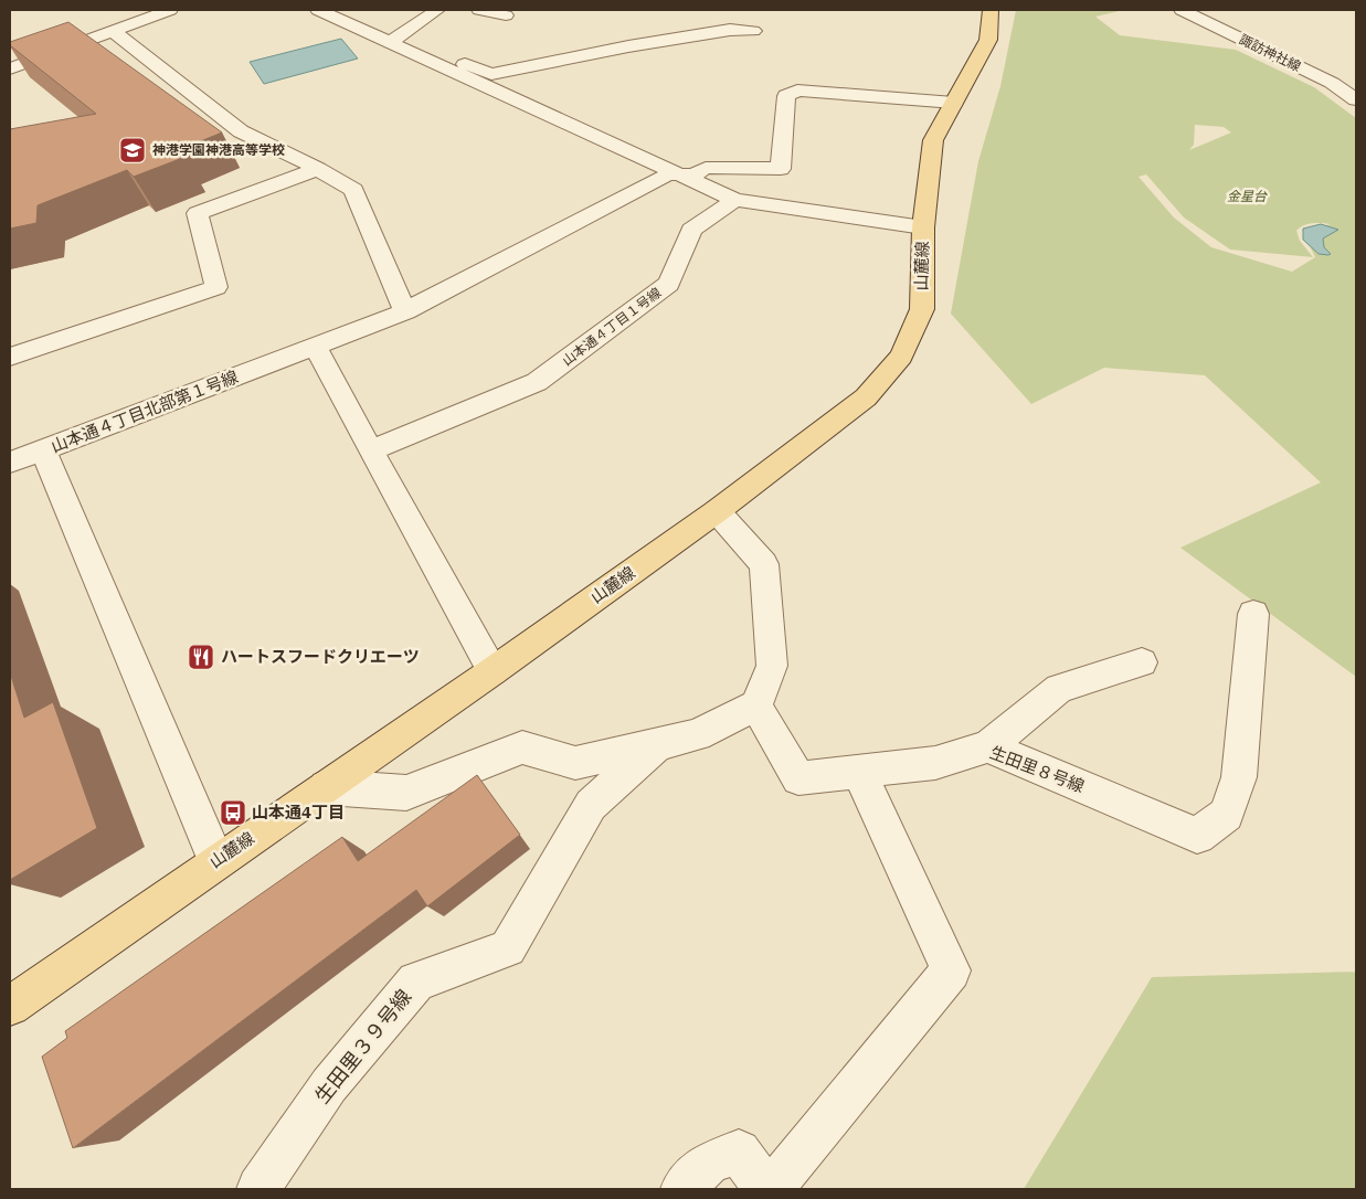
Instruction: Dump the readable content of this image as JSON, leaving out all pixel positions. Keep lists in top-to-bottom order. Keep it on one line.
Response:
{"streets":{"main road":["山麓線"],"street":["諏訪神社線","山本通４丁目１号線","山本通４丁目北部第１号線","生田里８号線","生田里３９号線"]},"crossings":[["山麓線","山本通４丁目北部第１号線"]],"parks":["金星台"],"places":{"school or university":["神港学園神港高等学校"],"restaurant":["ハートスフードクリエーツ"],"bus stop":["山本通4丁目"]}}
